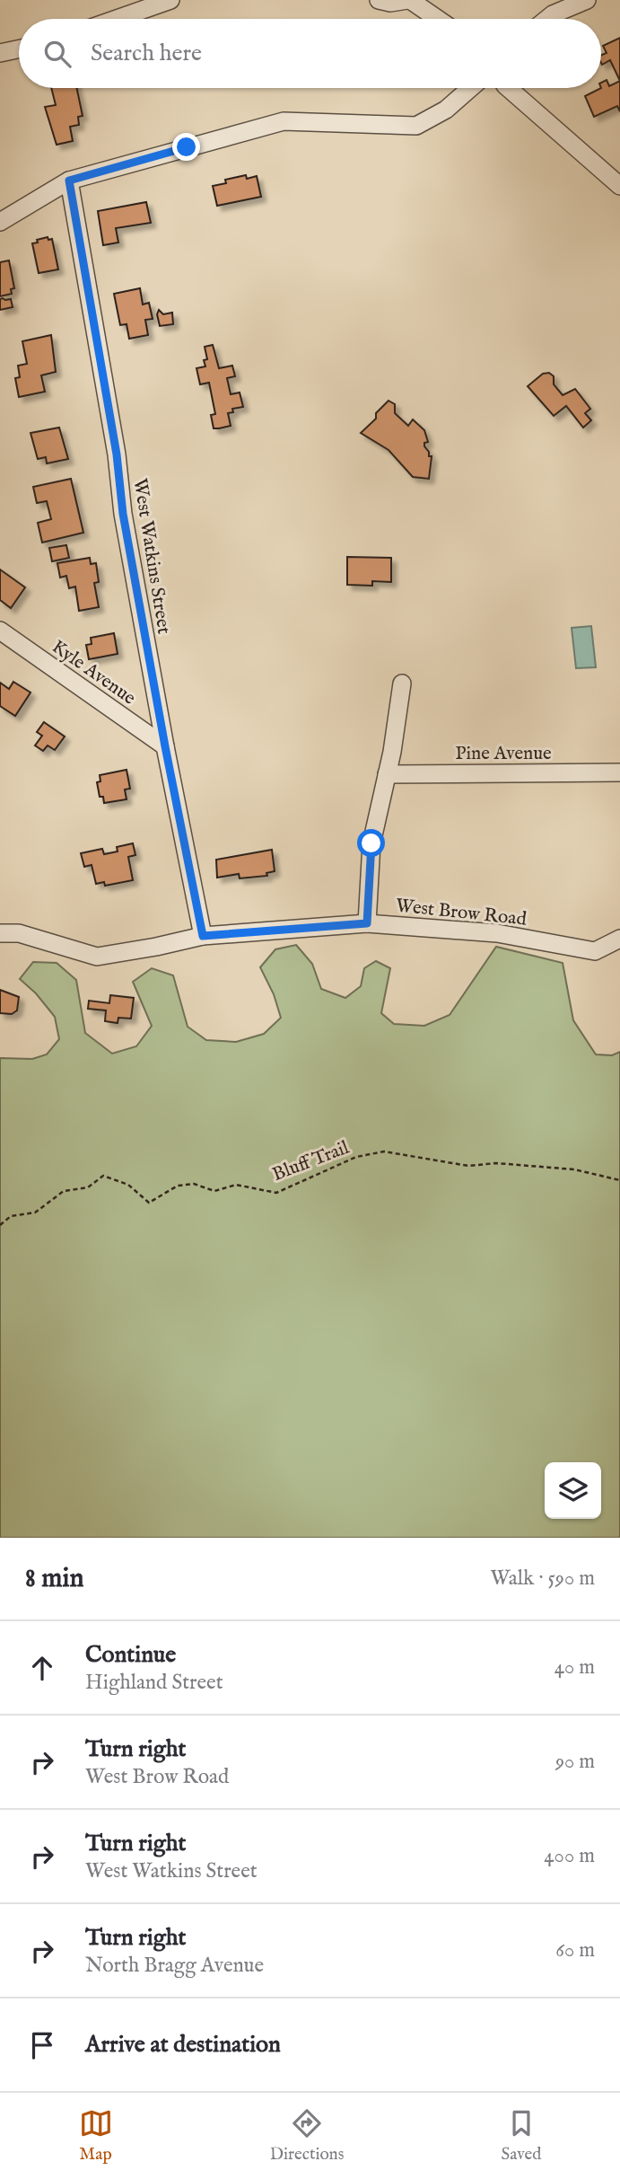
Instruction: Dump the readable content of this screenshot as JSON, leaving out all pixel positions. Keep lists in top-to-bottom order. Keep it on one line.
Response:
{"streets":{"street":["West Watkins Street","Kyle Avenue","Pine Avenue","West Brow Road"],"path":["Bluff Trail"]},"crossings":[["West Watkins Street","Kyle Avenue"],["West Watkins Street","West Brow Road"]],"page":{"search":"Search here","heading":["8 min","Walk · 590 m"],"list":[["Continue","Highland Street","40 m"],["Turn right","West Brow Road","90 m"],["Turn right","West Watkins Street","400 m"],["Turn right","North Bragg Avenue","60 m"],"Arrive at destination"],"nav":["Map","Directions","Saved"]}}
